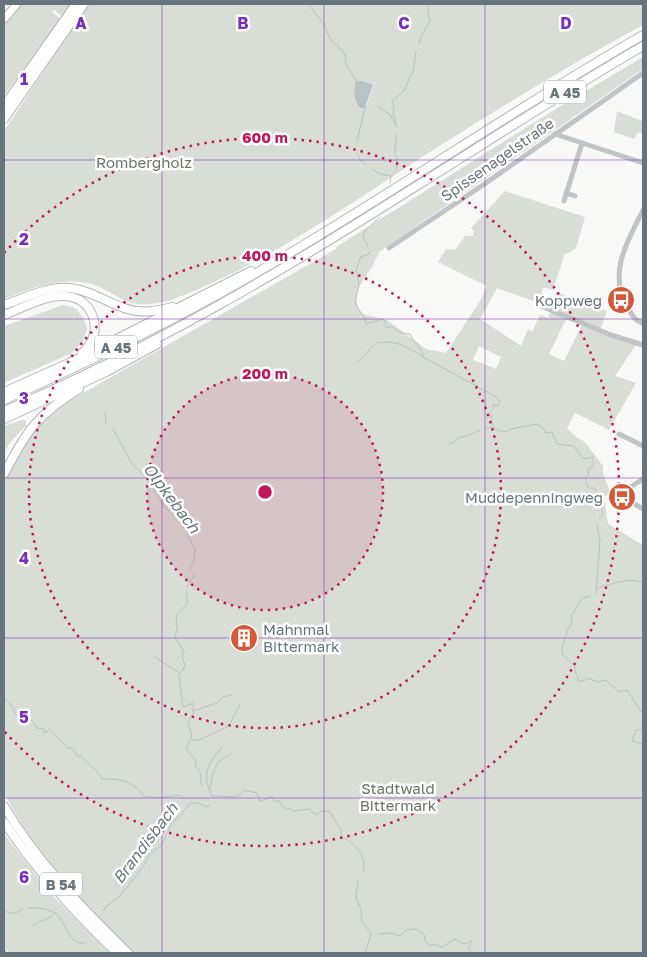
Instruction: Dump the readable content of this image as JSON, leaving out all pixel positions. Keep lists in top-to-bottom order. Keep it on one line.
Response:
{"streets":{"highway":["A 45","B 54"],"street":["Spissenagelstraße"]},"water":["Olpkebach","Brandisbach"],"parks":["Rombergholz","Stadtwald Bittermark"],"places":{"bus stop":["Koppweg","Muddepenningweg"],"building":["Mahnmal Bittermark"]},"grid":{"columns":["A","B","C","D"],"rows":["1","2","3","4","5","6"]},"rings":["600 m","400 m","200 m"]}
